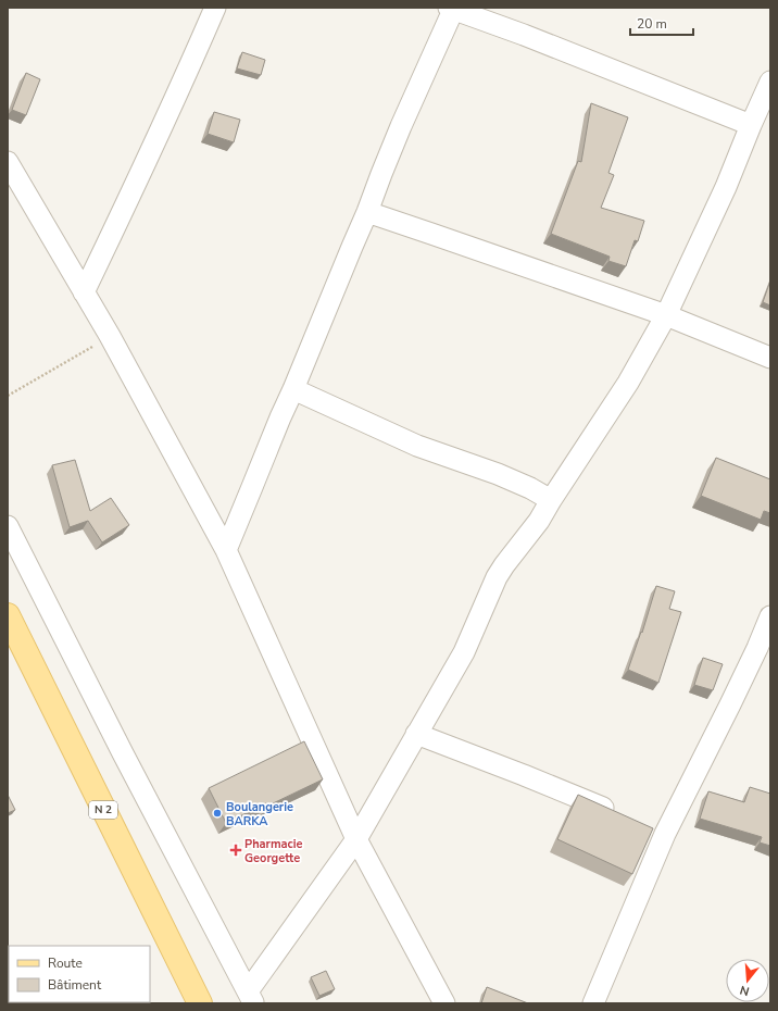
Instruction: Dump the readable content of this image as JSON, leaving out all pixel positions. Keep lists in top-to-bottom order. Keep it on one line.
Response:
{"streets":{"main road":["N 2"]},"places":{"other":["Boulangerie BARKA"],"health":["Pharmacie Georgette"]},"legend":["Route","Bâtiment"],"scale_bar":"20 m","north":"bottom"}
